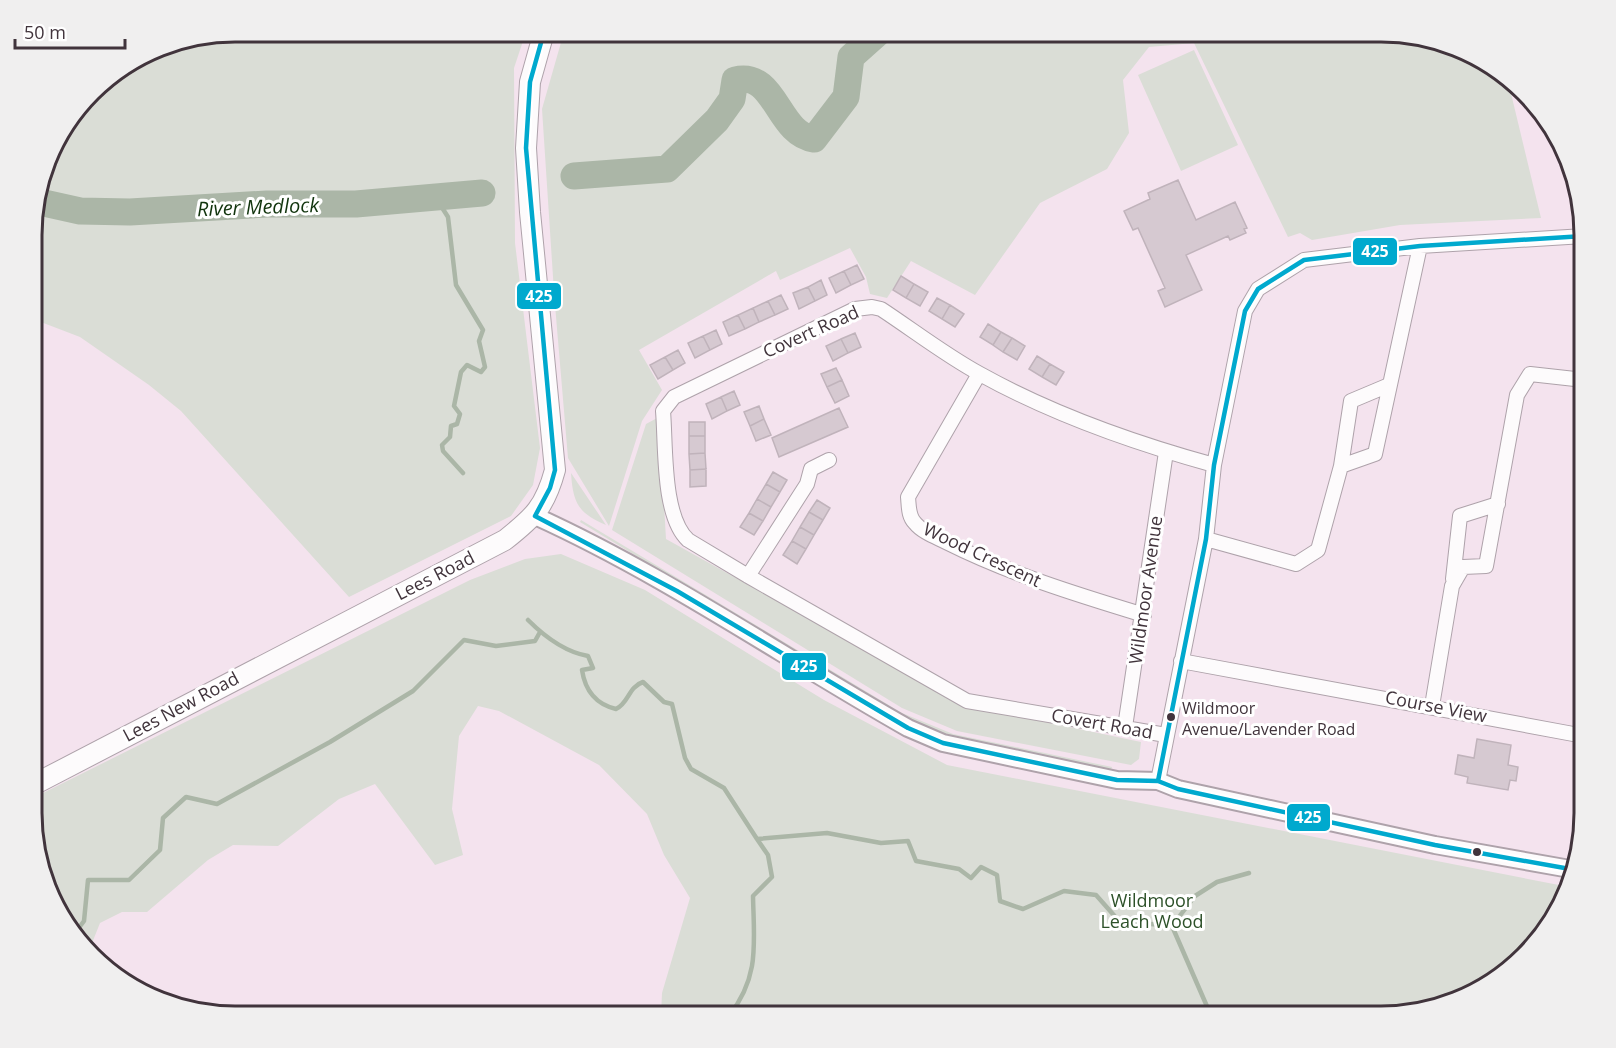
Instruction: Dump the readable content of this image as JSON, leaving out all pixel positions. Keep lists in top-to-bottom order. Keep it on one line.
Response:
{"streets":{"main road":["Lees Road","Lees New Road"],"street":["Covert Road","Wood Crescent","Wildmoor Avenue","Course View"]},"crossings":[["Covert Road","Wood Crescent"],["Covert Road","Wildmoor Avenue"],["Wood Crescent","Wildmoor Avenue"],["Lees Road","Lees New Road"]],"water":["River Medlock"],"parks":["Wildmoor Leach Wood"],"places":["Wildmoor Avenue/Lavender Road"],"lines":["transit line 425"],"scale_bar":"50 m"}
